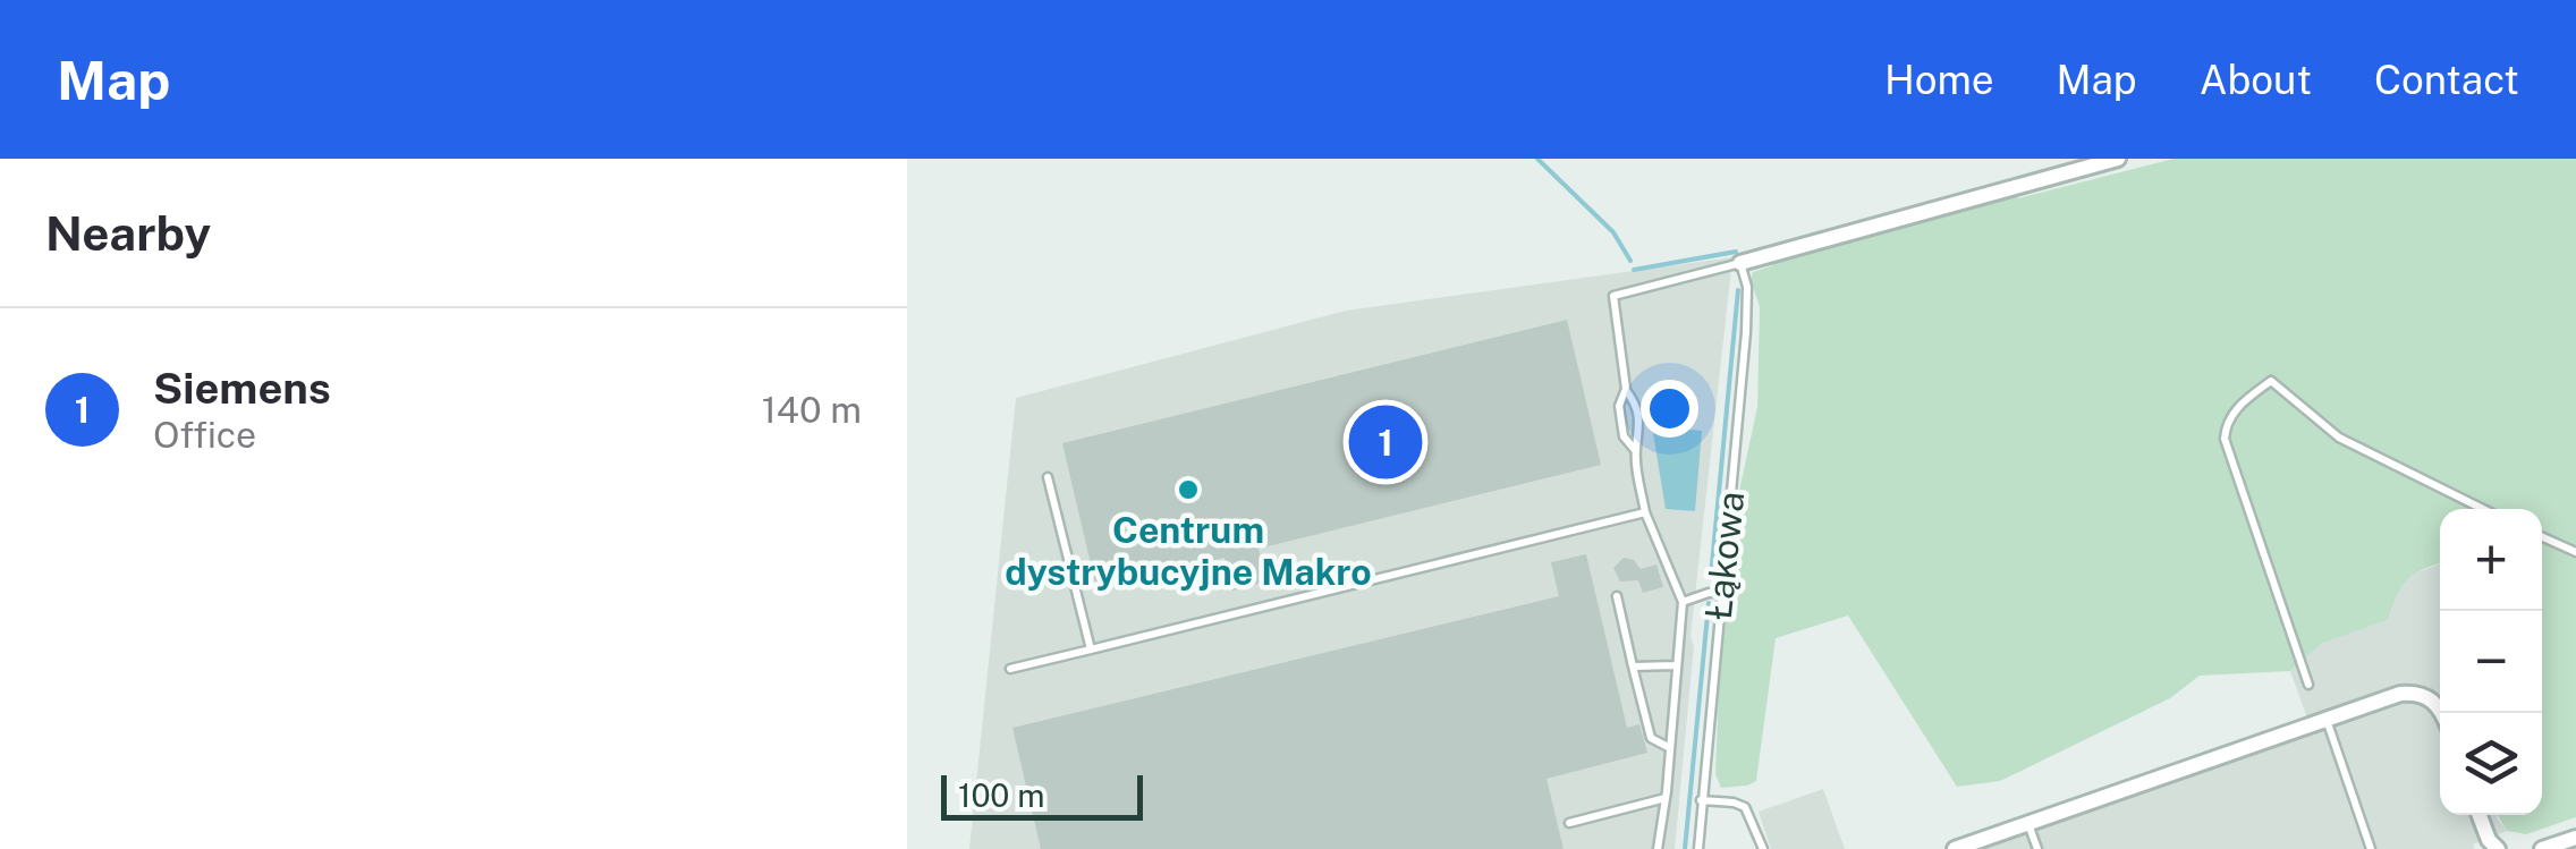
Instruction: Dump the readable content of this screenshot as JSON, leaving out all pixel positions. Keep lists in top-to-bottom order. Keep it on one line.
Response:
{"streets":{"lane":["Łąkowa"]},"places":["Centrum dystrybucyjne Makro"],"scale_bar":"100 m","page":{"header":"Map","nav":["Home","Map","About","Contact"],"heading":"Nearby","list":[{"mark":"1","name":"Siemens","note":"Office","value":"140 m"}],"pins":"1","map_buttons":["+","−"],"scale":"100 m"}}
